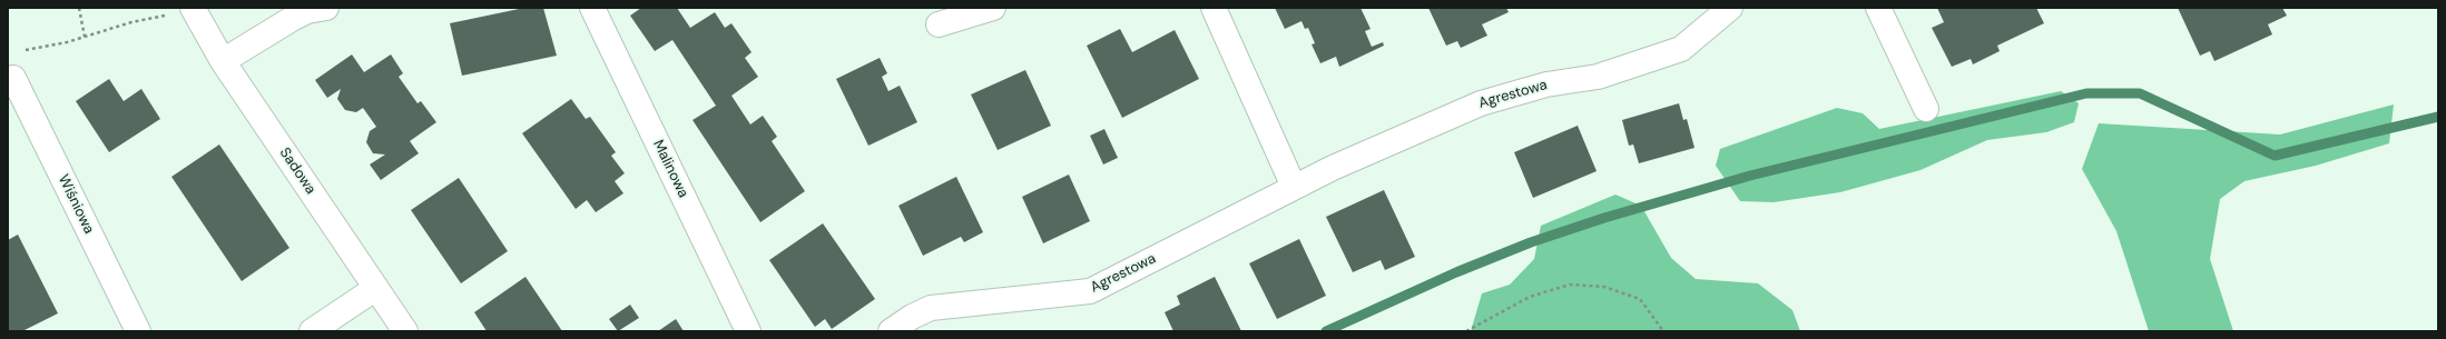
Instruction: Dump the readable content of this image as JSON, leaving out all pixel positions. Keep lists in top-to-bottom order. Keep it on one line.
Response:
{"streets":{"street":["Agrestowa","Malinowa","Sadowa","Wiśniowa"]}}
